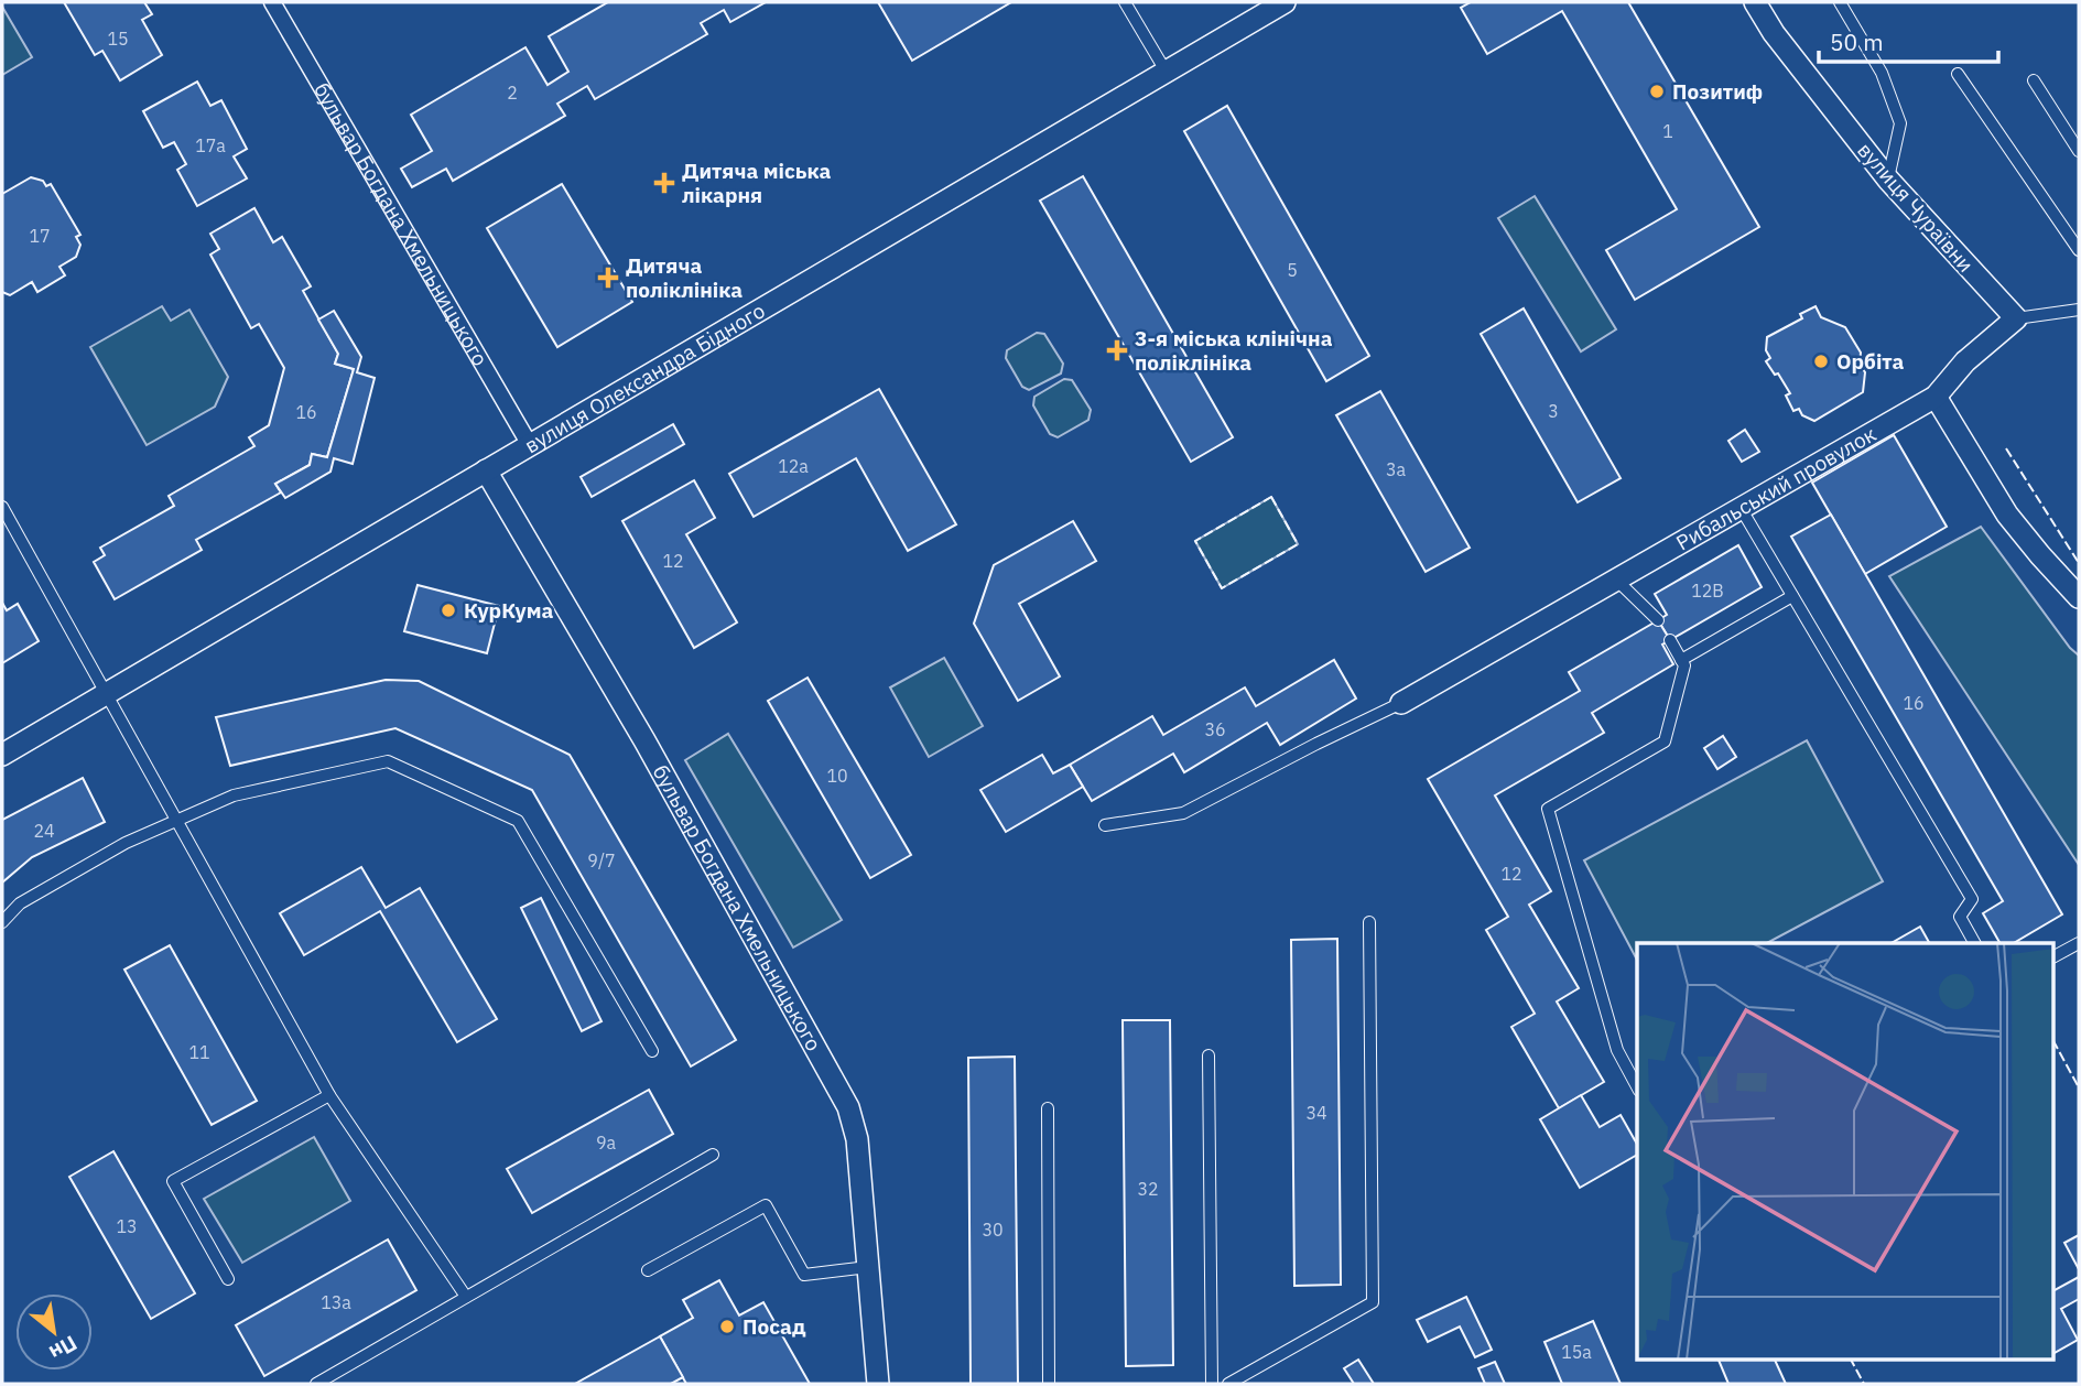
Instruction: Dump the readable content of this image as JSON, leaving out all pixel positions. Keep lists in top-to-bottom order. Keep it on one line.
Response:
{"streets":{"street":["вулиця Чураївни","бульвар Богдана Хмельницького","вулиця Олександра Бідного","Рибальський провулок"]},"crossings":[["бульвар Богдана Хмельницького","вулиця Олександра Бідного"]],"places":{"other":["Позитиф","Орбіта","КурКума","Посад"],"health":["Дитяча міська лікарня","Дитяча поліклініка","3-я міська клінічна поліклініка"]},"house_numbers":["15","2","1","17а","17","5","3","16","12а","3а","12","12В","16","36","10","24","9/7","12","11","34","9а","32","13","30","13а","15а"],"scale_bar":"50 m","north":"bottom right"}
